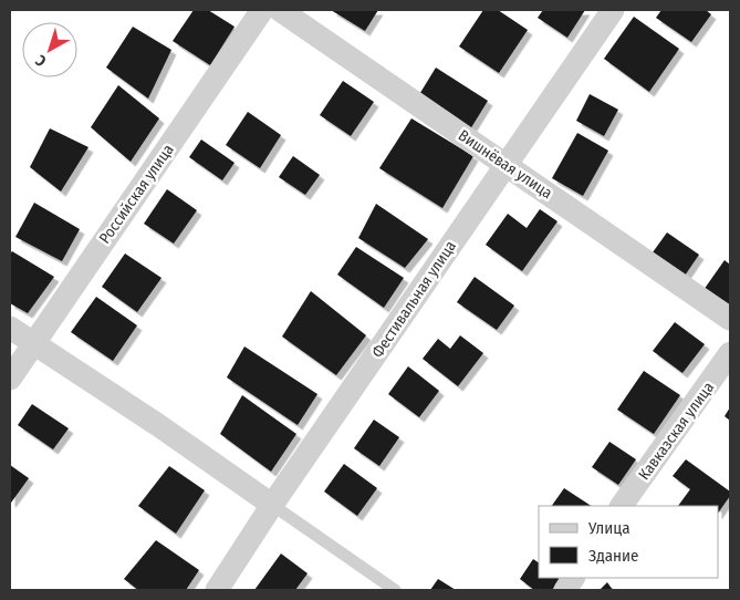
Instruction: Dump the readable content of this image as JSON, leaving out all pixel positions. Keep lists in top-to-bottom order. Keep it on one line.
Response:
{"streets":{"street":["Вишнёвая улица","Российская улица","Фестивальная улица","Кавказская улица"]},"crossings":[["Вишнёвая улица","Фестивальная улица"]],"legend":["Улица","Здание"],"north":"bottom left"}
